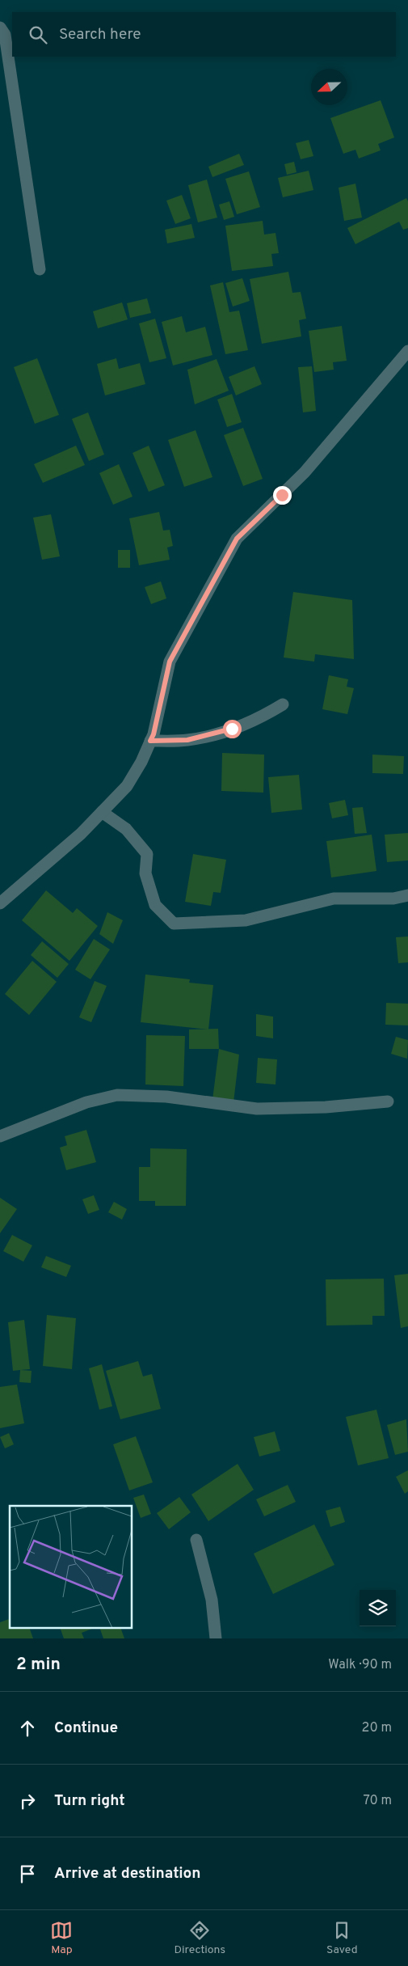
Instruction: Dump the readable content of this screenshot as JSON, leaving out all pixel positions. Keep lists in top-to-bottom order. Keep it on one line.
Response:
{"north":"left","page":{"search":"Search here","heading":["2 min","Walk · 90 m"],"list":[["Continue","20 m"],["Turn right","70 m"],"Arrive at destination"],"nav":["Map","Directions","Saved"]}}
